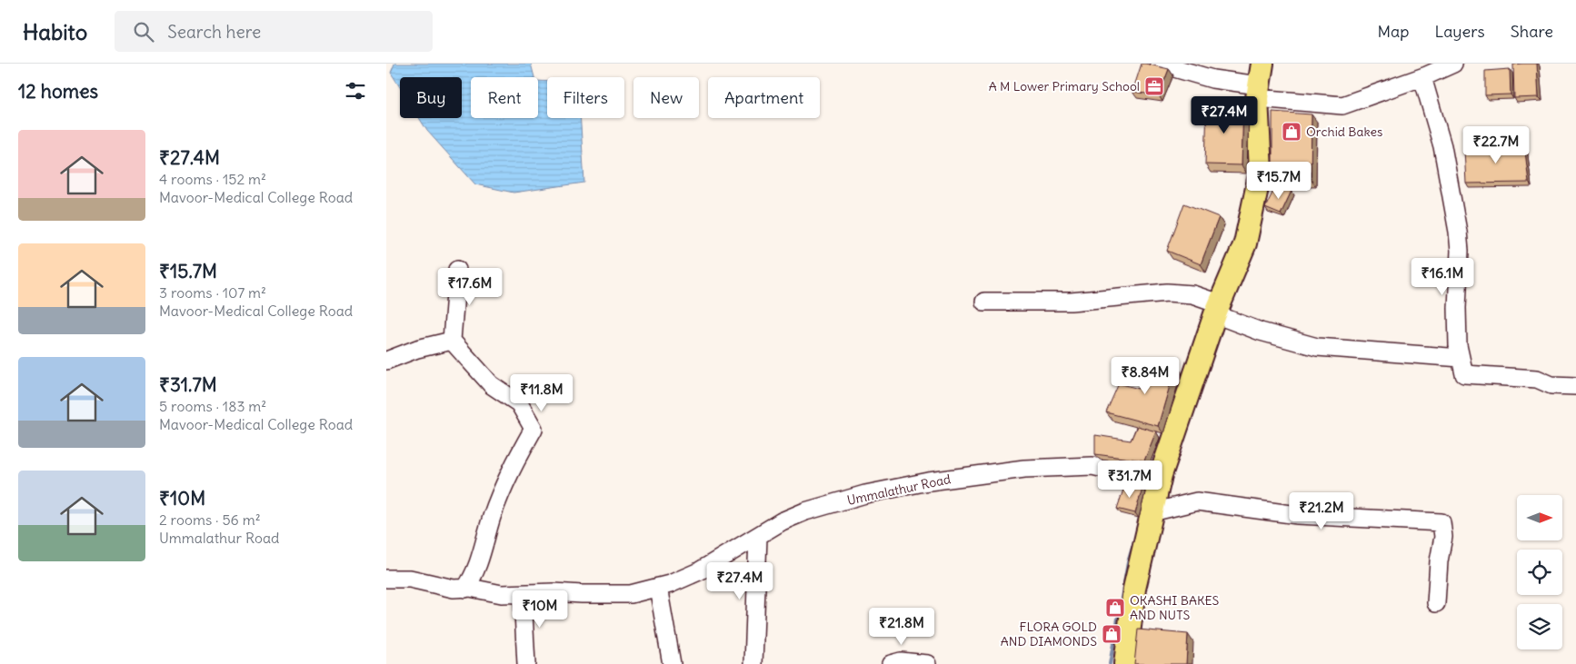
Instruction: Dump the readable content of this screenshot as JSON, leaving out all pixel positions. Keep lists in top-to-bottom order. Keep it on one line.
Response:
{"streets":{"street":["Ummalathur Road"]},"places":{"office":["A M Lower Primary School"],"shop":["Orchid Bakes","OKASHI BAKES AND NUTS","FLORA GOLD AND DIAMONDS"]},"north":"right","page":{"header":"Habito","search":"Search here","nav":["Map","Layers","Share"],"heading":"12 homes","chip":["Buy","Rent","Filters","New","Apartment"],"price":["₹27.4M","₹22.7M","₹15.7M","₹16.1M","₹17.6M","₹8.84M","₹11.8M","₹31.7M","₹21.2M","₹27.4M","₹10M","₹21.8M"],"list":[{"name":"₹27.4M","note":"4 rooms · 152 m² · Mavoor-Medical College Road"},{"name":"₹15.7M","note":"3 rooms · 107 m² · Mavoor-Medical College Road"},{"name":"₹31.7M","note":"5 rooms · 183 m² · Mavoor-Medical College Road"},{"name":"₹10M","note":"2 rooms · 56 m² · Ummalathur Road"}]}}
